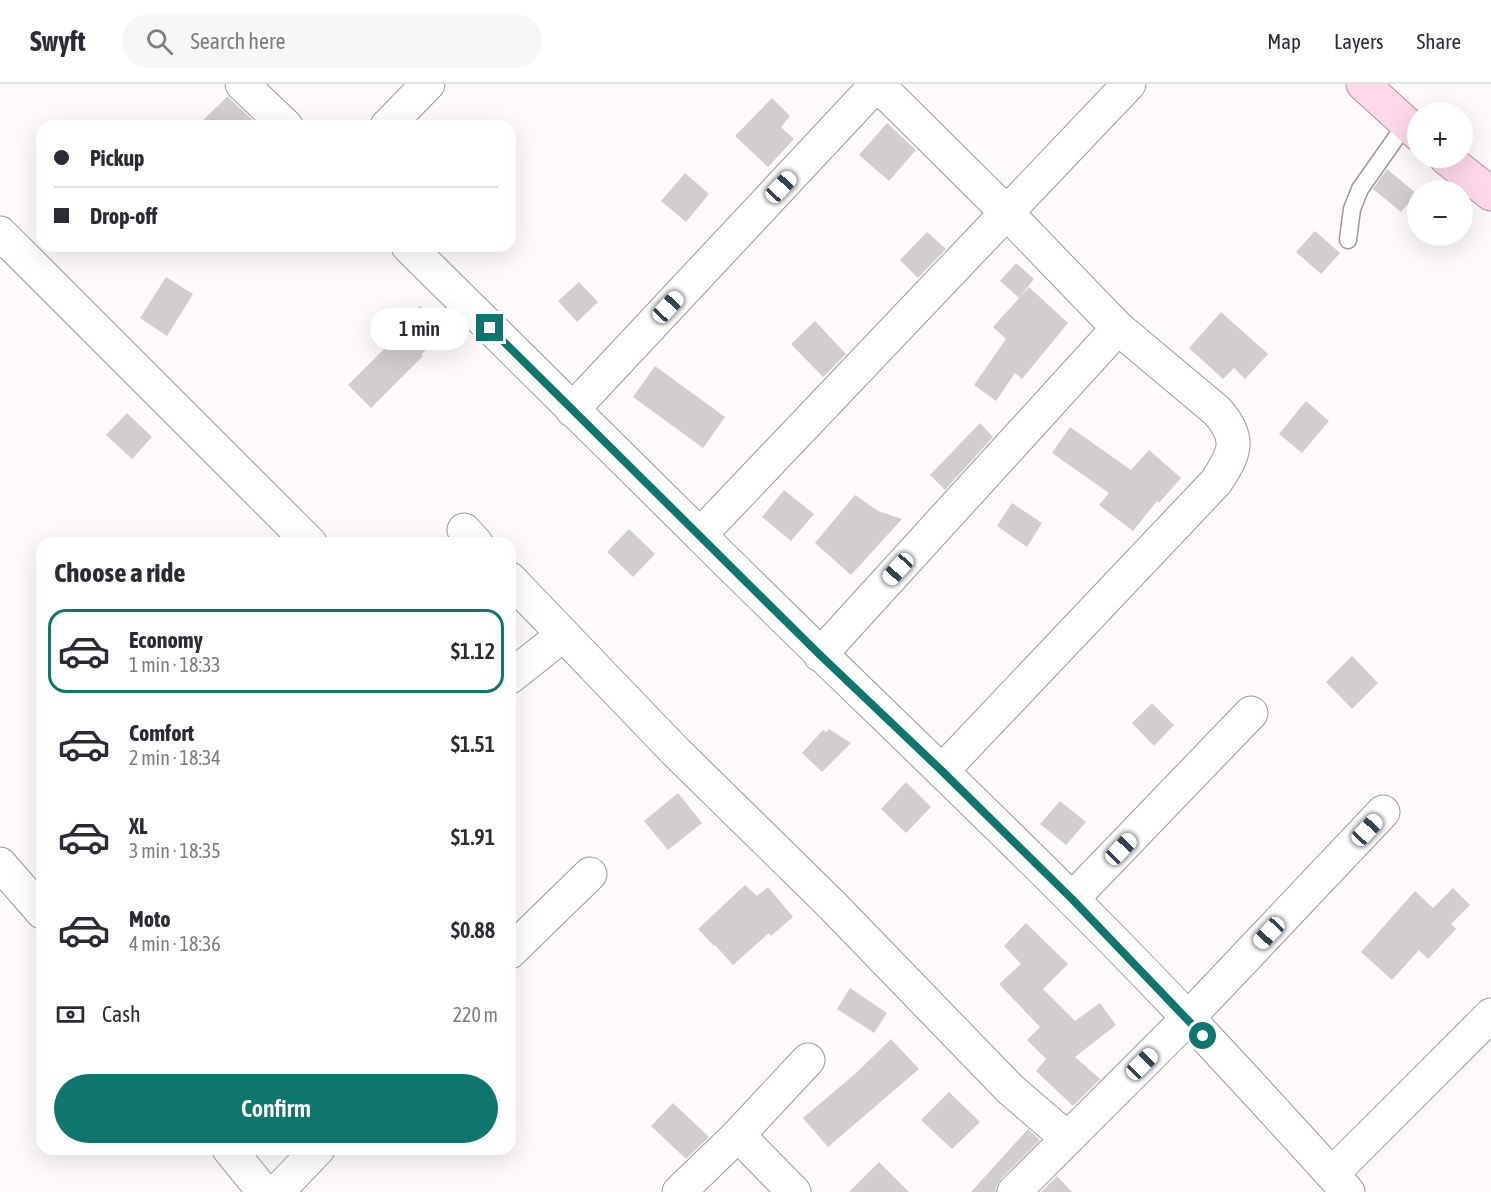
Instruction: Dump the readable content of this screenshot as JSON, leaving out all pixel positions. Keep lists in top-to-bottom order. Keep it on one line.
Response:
{"page":{"header":"Swyft","search":"Search here","nav":["Map","Layers","Share"],"map_buttons":["+","−"],"banner":["Pickup","Drop-off"],"bubble":"1 min","heading":"Choose a ride","list":[{"name":"Economy","note":"1 min · 18:33","value":"$1.12"},{"name":"Comfort","note":"2 min · 18:34","value":"$1.51"},{"name":"XL","note":"3 min · 18:35","value":"$1.91"},{"name":"Moto","note":"4 min · 18:36","value":"$0.88"}],"pay":["Cash","220 m"],"buttons":"Confirm"}}
